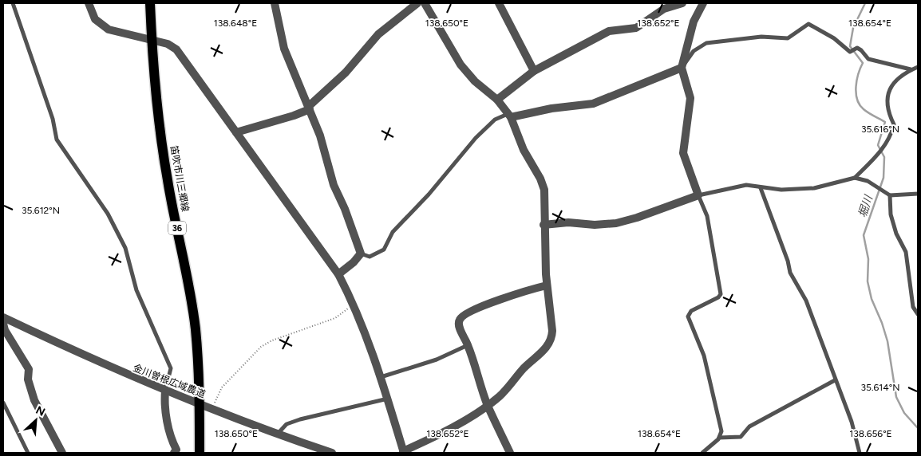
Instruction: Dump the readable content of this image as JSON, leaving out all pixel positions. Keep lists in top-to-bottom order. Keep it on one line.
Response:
{"streets":{"main road":["笛吹市川三郷線","36"],"street":["金川曽根広域農道"]},"crossings":[["笛吹市川三郷線","金川曽根広域農道"]],"water":["堀川"],"north":"top right","coordinates":["138.648°E","138.650°E","138.652°E","138.654°E","35.616°N","35.612°N","35.614°N","138.656°E"]}
